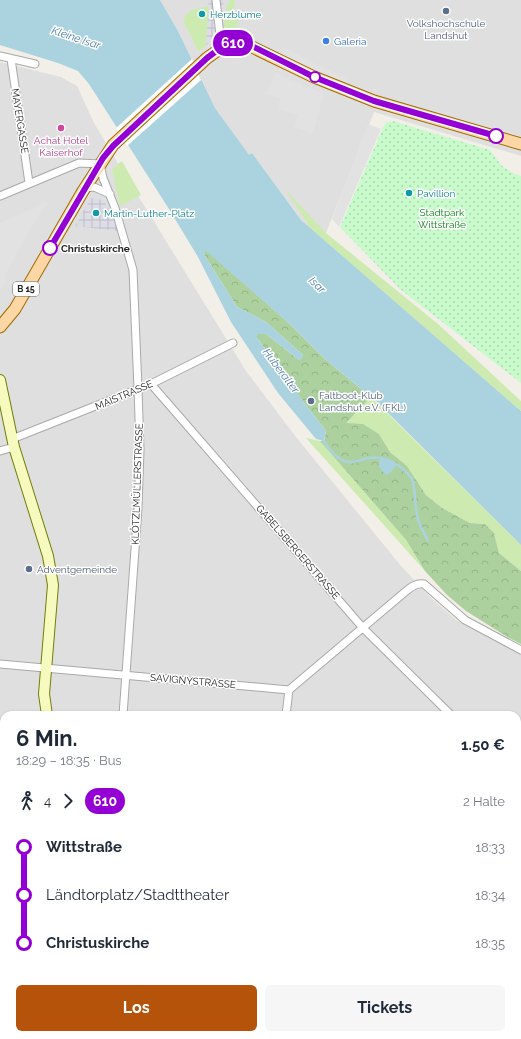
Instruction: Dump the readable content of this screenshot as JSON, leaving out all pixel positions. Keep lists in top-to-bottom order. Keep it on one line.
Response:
{"streets":{"main road":["B 15"],"street":["MAYERGASSE","MAISTRASSE","KLÖTZLMÜLLERSTRASSE","GABELSBERGERSTRASSE","SAVIGNYSTRASSE"]},"crossings":[["MAISTRASSE","KLÖTZLMÜLLERSTRASSE"],["MAISTRASSE","GABELSBERGERSTRASSE"],["KLÖTZLMÜLLERSTRASSE","SAVIGNYSTRASSE"]],"water":["Kleine Isar","Isar","Huberalter"],"parks":["Stadtpark Wittstraße"],"places":["Volkshochschule Landshut","Herzblume","Galeria","Achat Hotel Kaiserhof","Pavillion","Martin-Luther-Platz","Christuskirche","Faltboot-Klub Landshut e.V. (FKL)","Adventgemeinde"],"lines":["bus line 610"],"page":{"on_map":"610","heading":["6 Min.","18:29 – 18:35 · Bus","1.50 €"],"legs":["4","610","2 Halte"],"list":[{"name":"Wittstraße","value":"18:33"},{"name":"Ländtorplatz/Stadttheater","value":"18:34"},{"name":"Christuskirche","value":"18:35"}],"buttons":["Los","Tickets"]}}
